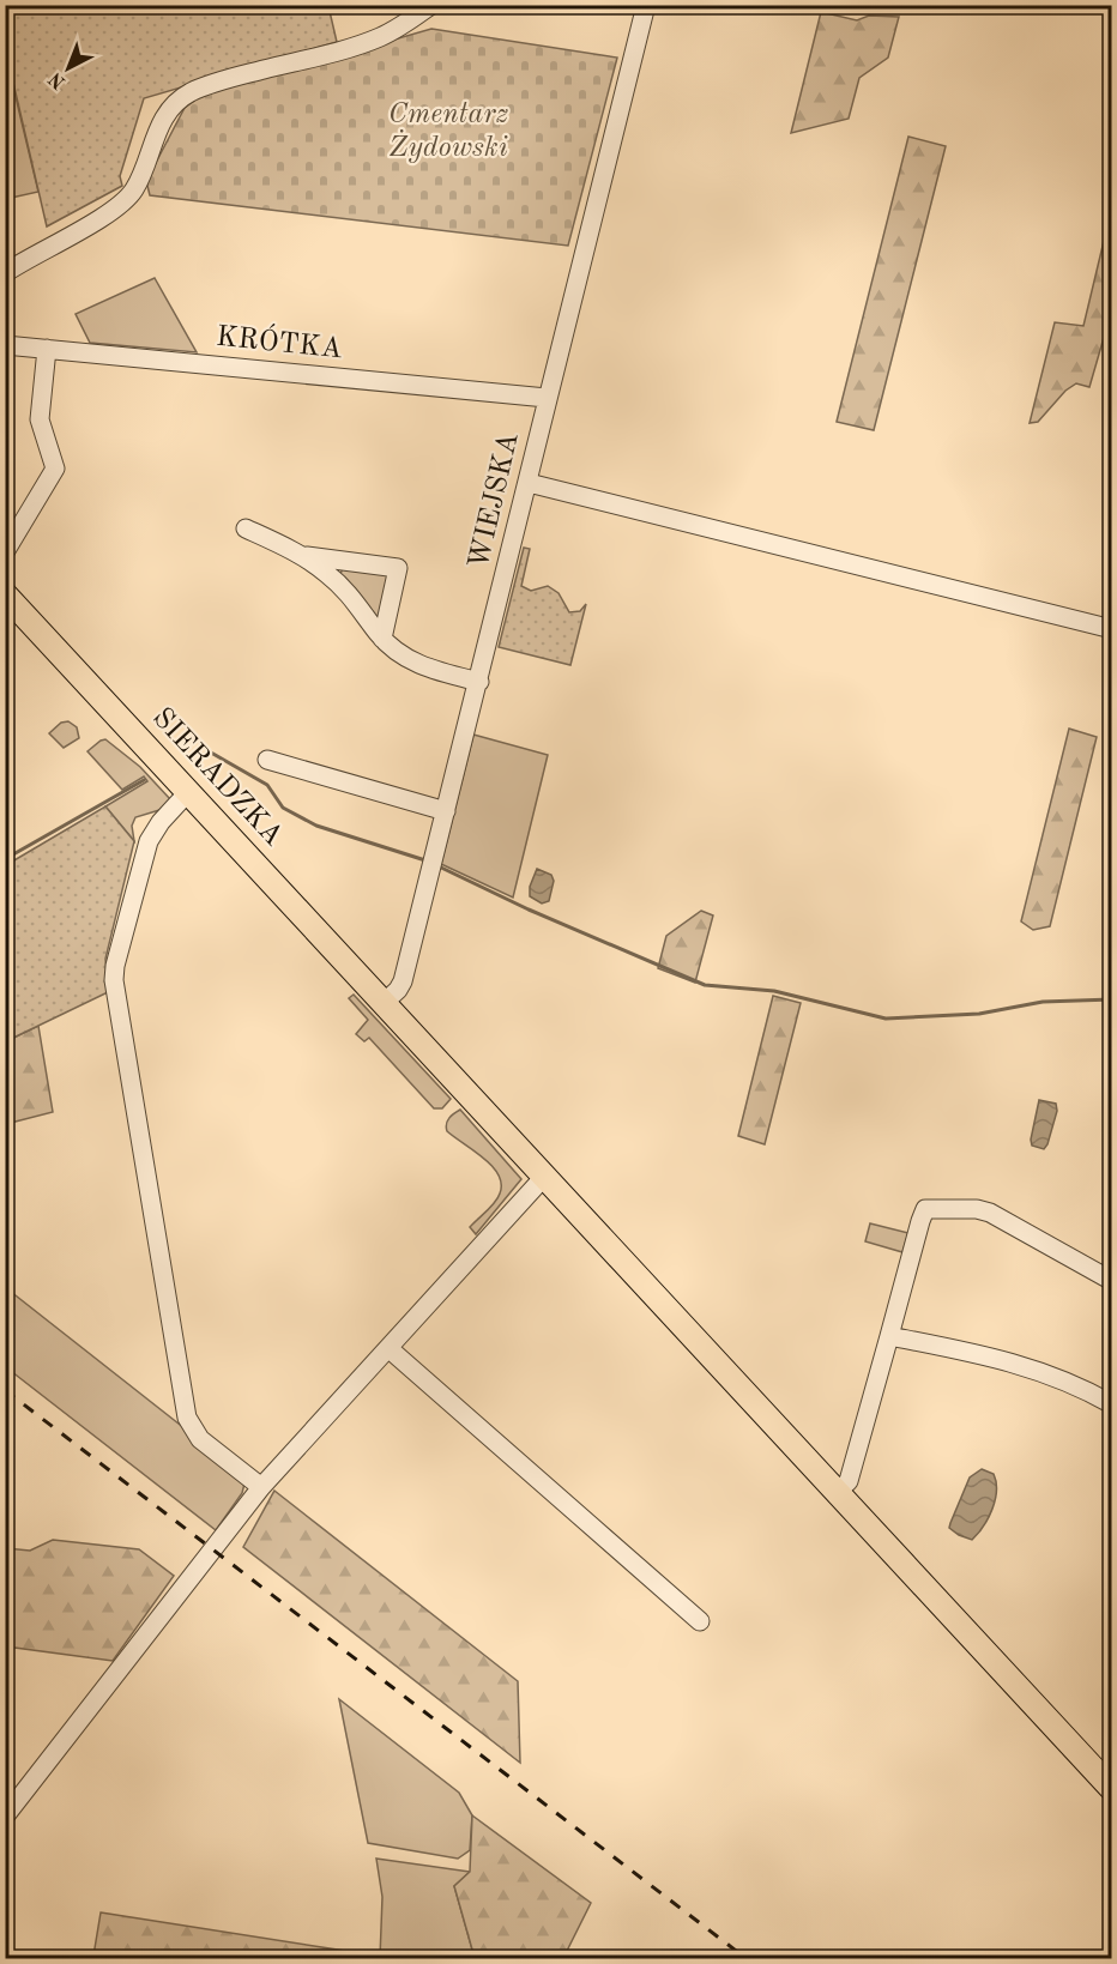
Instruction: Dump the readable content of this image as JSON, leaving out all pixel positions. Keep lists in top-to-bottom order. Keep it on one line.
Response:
{"streets":{"main road":["SIERADZKA"],"street":["KRÓTKA","WIEJSKA"]},"crossings":[["KRÓTKA","WIEJSKA"],["WIEJSKA","SIERADZKA"]],"parks":["Cmentarz Żydowski"],"north":"bottom left"}
